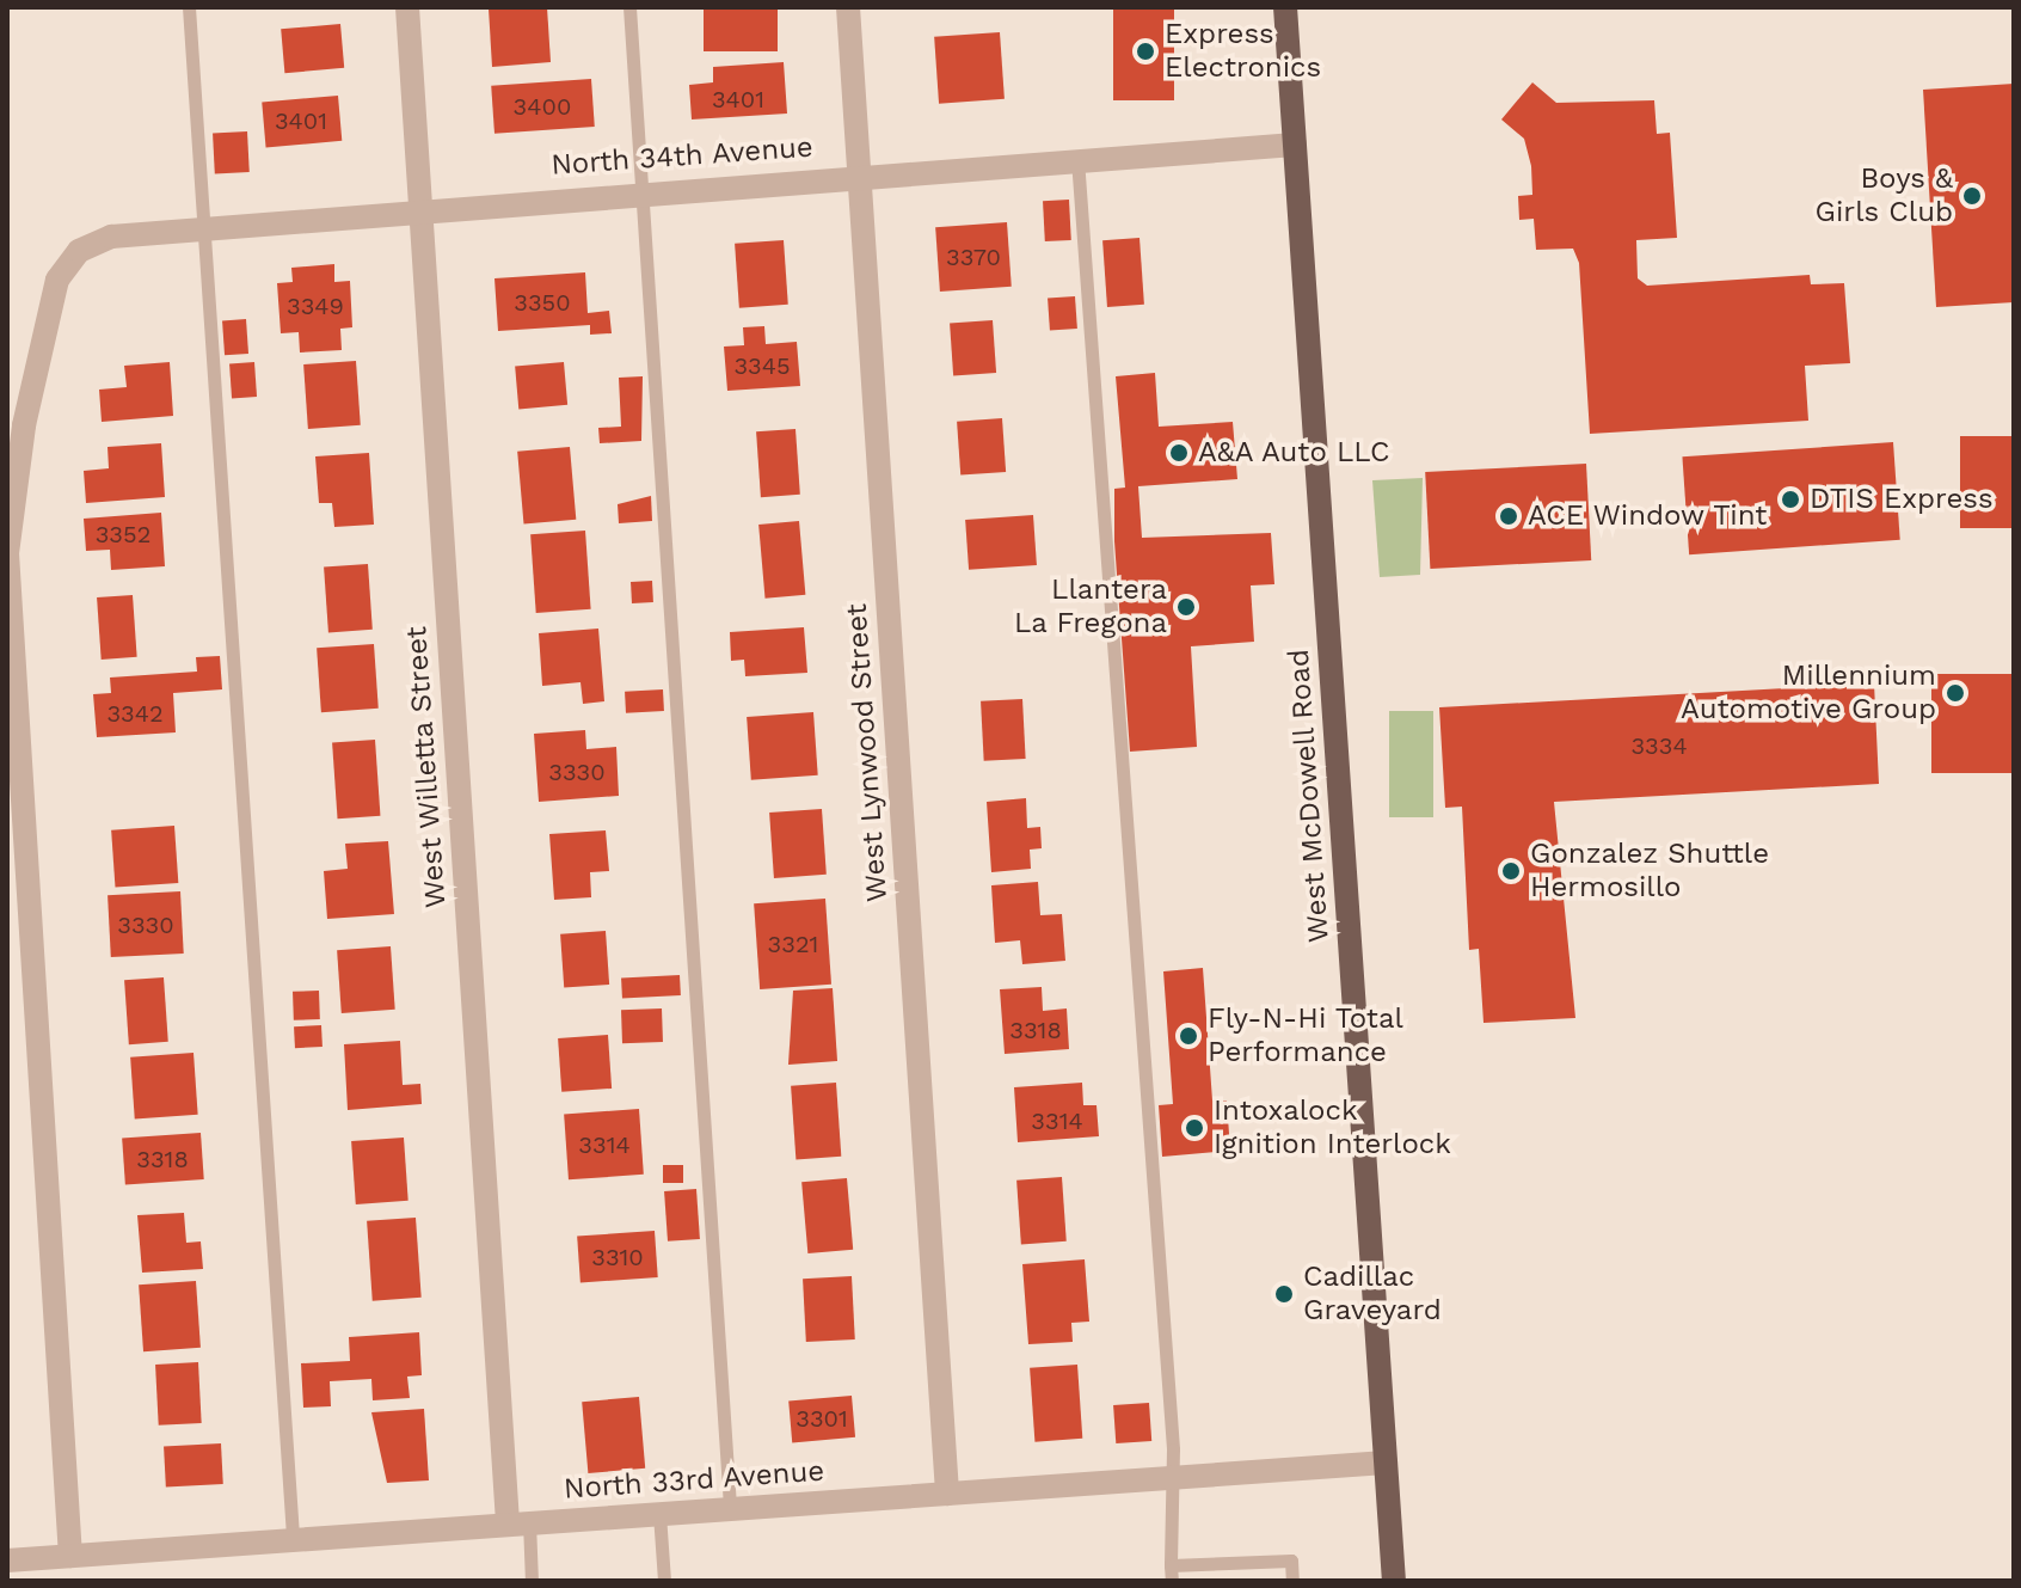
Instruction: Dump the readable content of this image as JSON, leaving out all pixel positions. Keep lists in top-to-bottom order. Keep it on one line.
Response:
{"streets":{"main road":["West McDowell Road"],"street":["North 34th Avenue","West Lynwood Street","West Willetta Street","North 33rd Avenue"]},"crossings":[["North 34th Avenue","West Lynwood Street"],["North 34th Avenue","West Willetta Street"],["North 34th Avenue","West McDowell Road"],["West Lynwood Street","North 33rd Avenue"],["West Willetta Street","North 33rd Avenue"],["West McDowell Road","North 33rd Avenue"]],"places":["Express Electronics","Boys & Girls Club","A&A Auto LLC","DTIS Express","ACE Window Tint","Llantera La Fregona","Millennium Automotive Group","Gonzalez Shuttle Hermosillo","Fly-N-Hi Total Performance","Intoxalock Ignition Interlock","Cadillac Graveyard"],"house_numbers":["3401","3400","3401","3370","3350","3349","3345","3352","3342","3334","3330","3330","3321","3318","3314","3314","3318","3310","3301"]}
